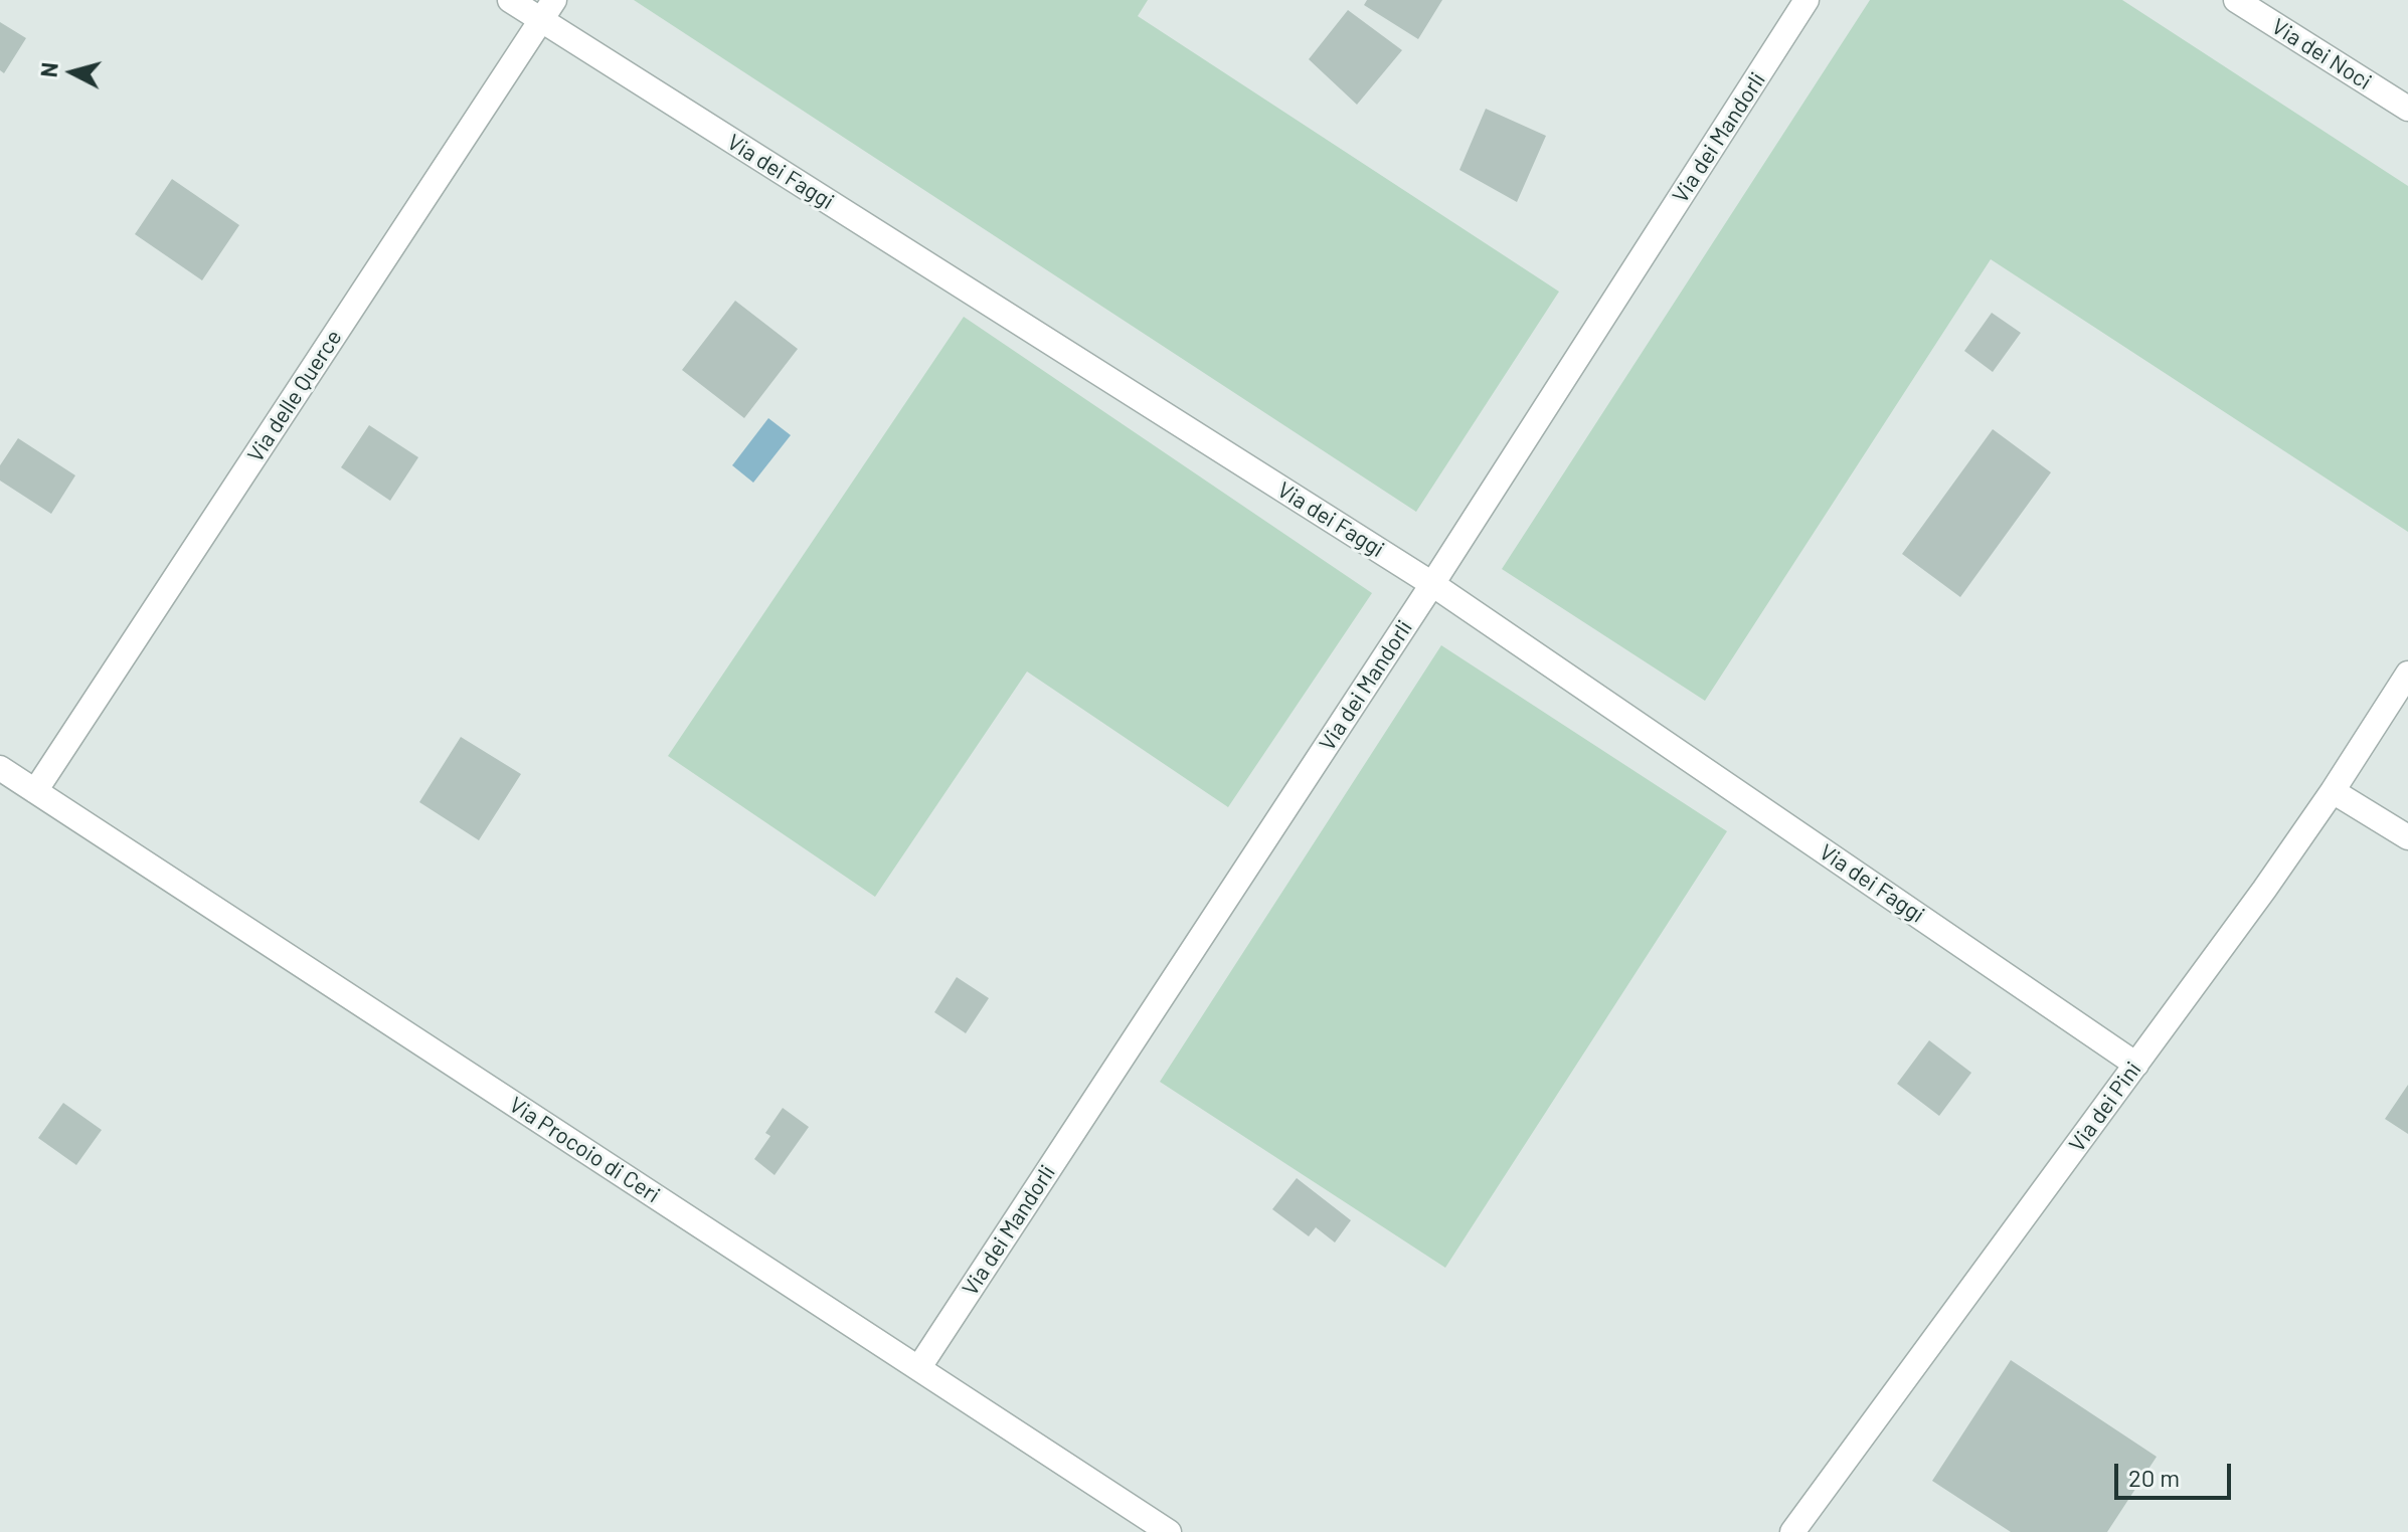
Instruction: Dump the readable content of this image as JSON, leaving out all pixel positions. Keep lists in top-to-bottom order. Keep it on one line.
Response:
{"streets":{"street":["Via dei Noci","Via dei Mandorli","Via dei Faggi","Via delle Querce","Via dei Pini","Via Procoio di Ceri"]},"crossings":[["Via dei Mandorli","Via dei Faggi"],["Via dei Mandorli","Via Procoio di Ceri"],["Via dei Faggi","Via delle Querce"],["Via dei Faggi","Via dei Pini"],["Via delle Querce","Via Procoio di Ceri"]],"scale_bar":"20 m","north":"left"}
